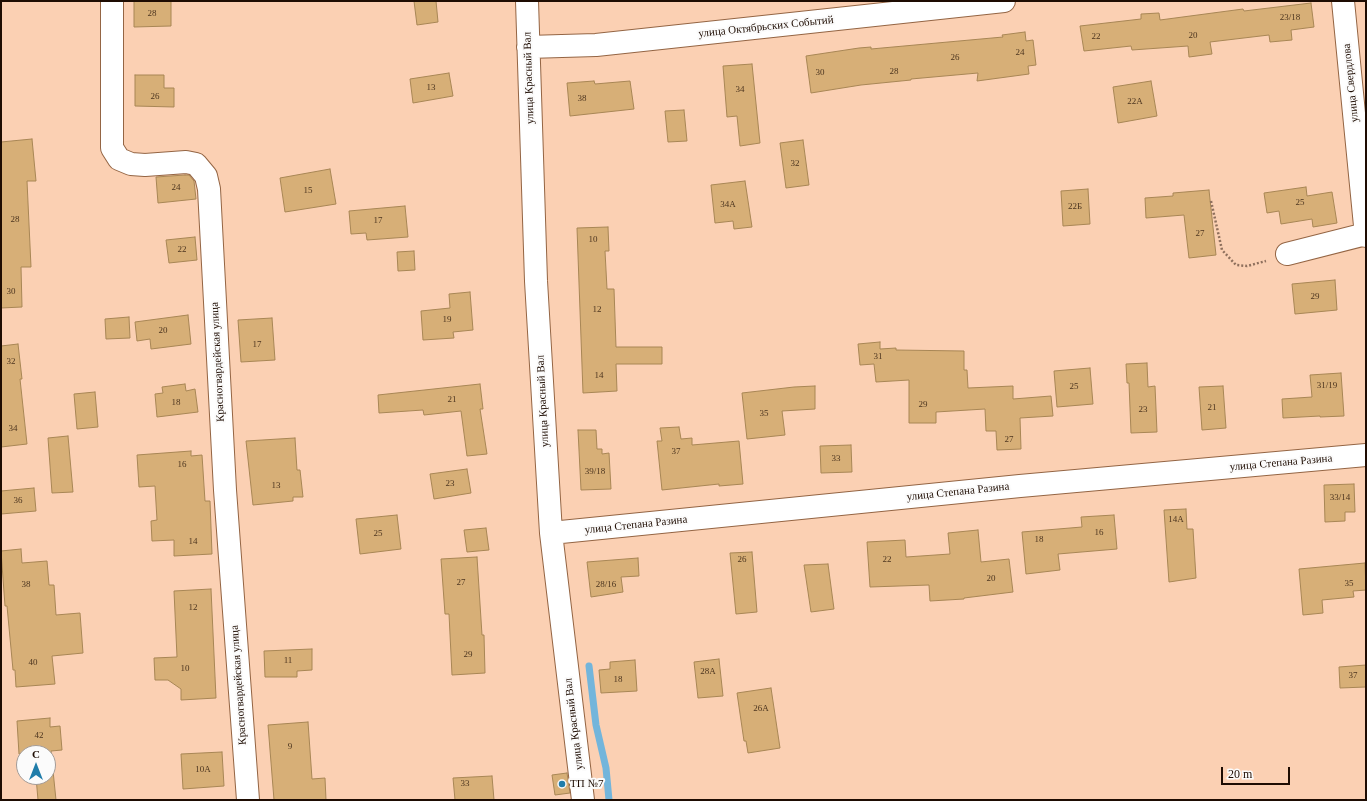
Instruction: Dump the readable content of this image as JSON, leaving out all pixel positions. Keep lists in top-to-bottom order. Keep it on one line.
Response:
{"streets":{"street":["улица Октябрьских Событий","улица Красный Вал","улица Свердлова","Красногвардейская улица","улица Степана Разина"]},"crossings":[["улица Октябрьских Событий","улица Красный Вал"],["улица Красный Вал","улица Степана Разина"]],"places":["ТП №7"],"house_numbers":["28","23/18","20","22","24","26","28","30","13","34","26","38","22А","32","24","15","25","34А","22Б","28","17","27","10","22","30","29","12","19","20","17","31","32","14","31/19","25","21","18","29","21","23","35","34","27","37","33","16","39/18","23","13","33/14","36","14А","16","25","18","14","26","22","20","27","35","38","28/16","12","29","11","40","10","28А","37","18","26А","42","9","10А","33"],"scale_bar":"20 m","north":"top"}
